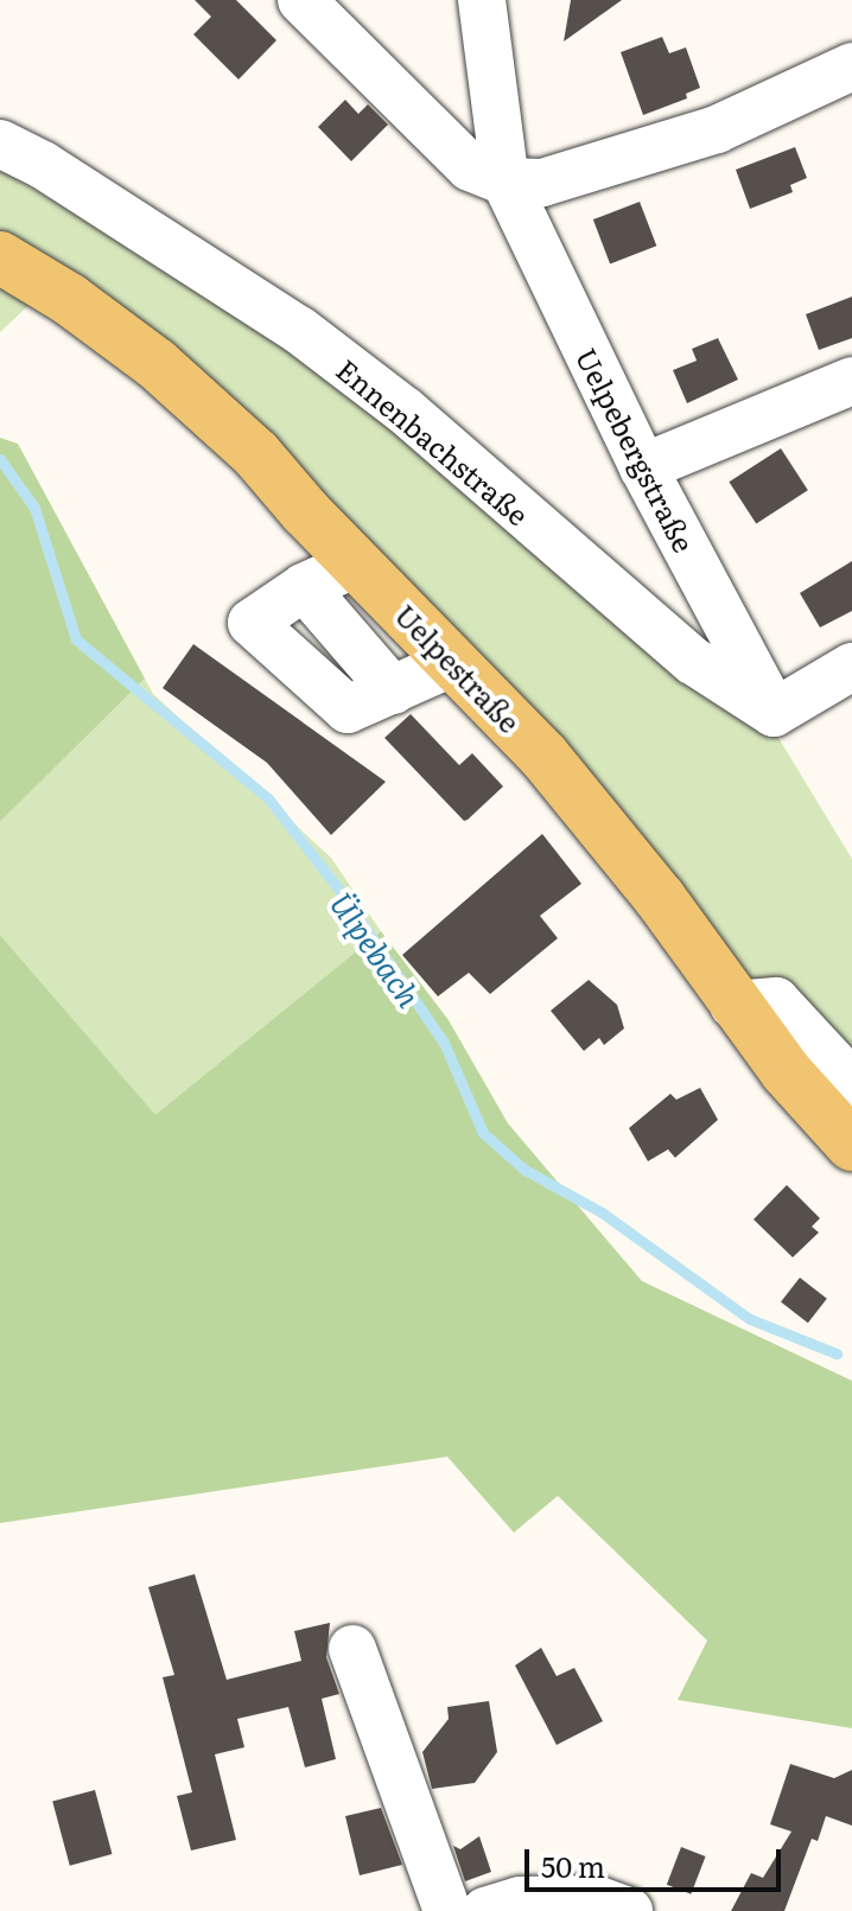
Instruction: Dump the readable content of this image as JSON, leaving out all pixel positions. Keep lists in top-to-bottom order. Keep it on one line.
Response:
{"streets":{"main road":["Uelpestraße"],"street":["Ennenbachstraße","Uelpebergstraße"]},"crossings":[["Ennenbachstraße","Uelpebergstraße"]],"water":["Ülpebach"],"scale_bar":"50 m"}
